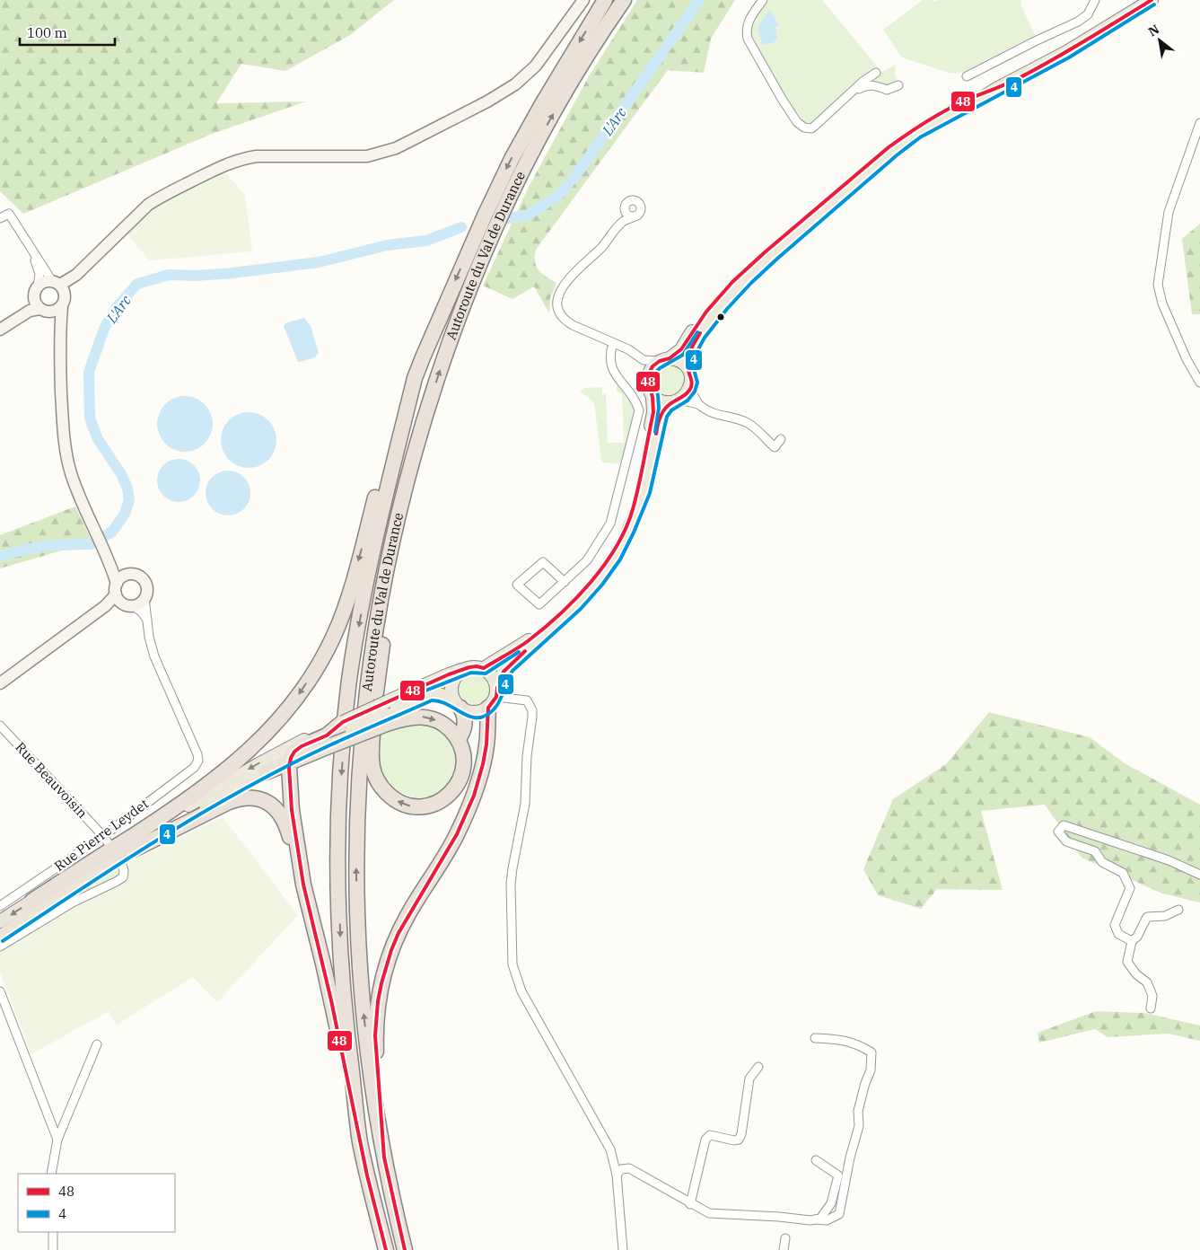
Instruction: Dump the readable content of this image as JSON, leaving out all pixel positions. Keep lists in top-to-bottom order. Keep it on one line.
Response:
{"streets":{"highway":["Autoroute du Val de Durance"],"street":["Rue Beauvoisin","Rue Pierre Leydet"]},"crossings":[["Rue Beauvoisin","Rue Pierre Leydet"]],"water":["L'Arc"],"lines":["transit line 48","transit line 4"],"legend":["48","4"],"scale_bar":"100 m","north":"top left"}
